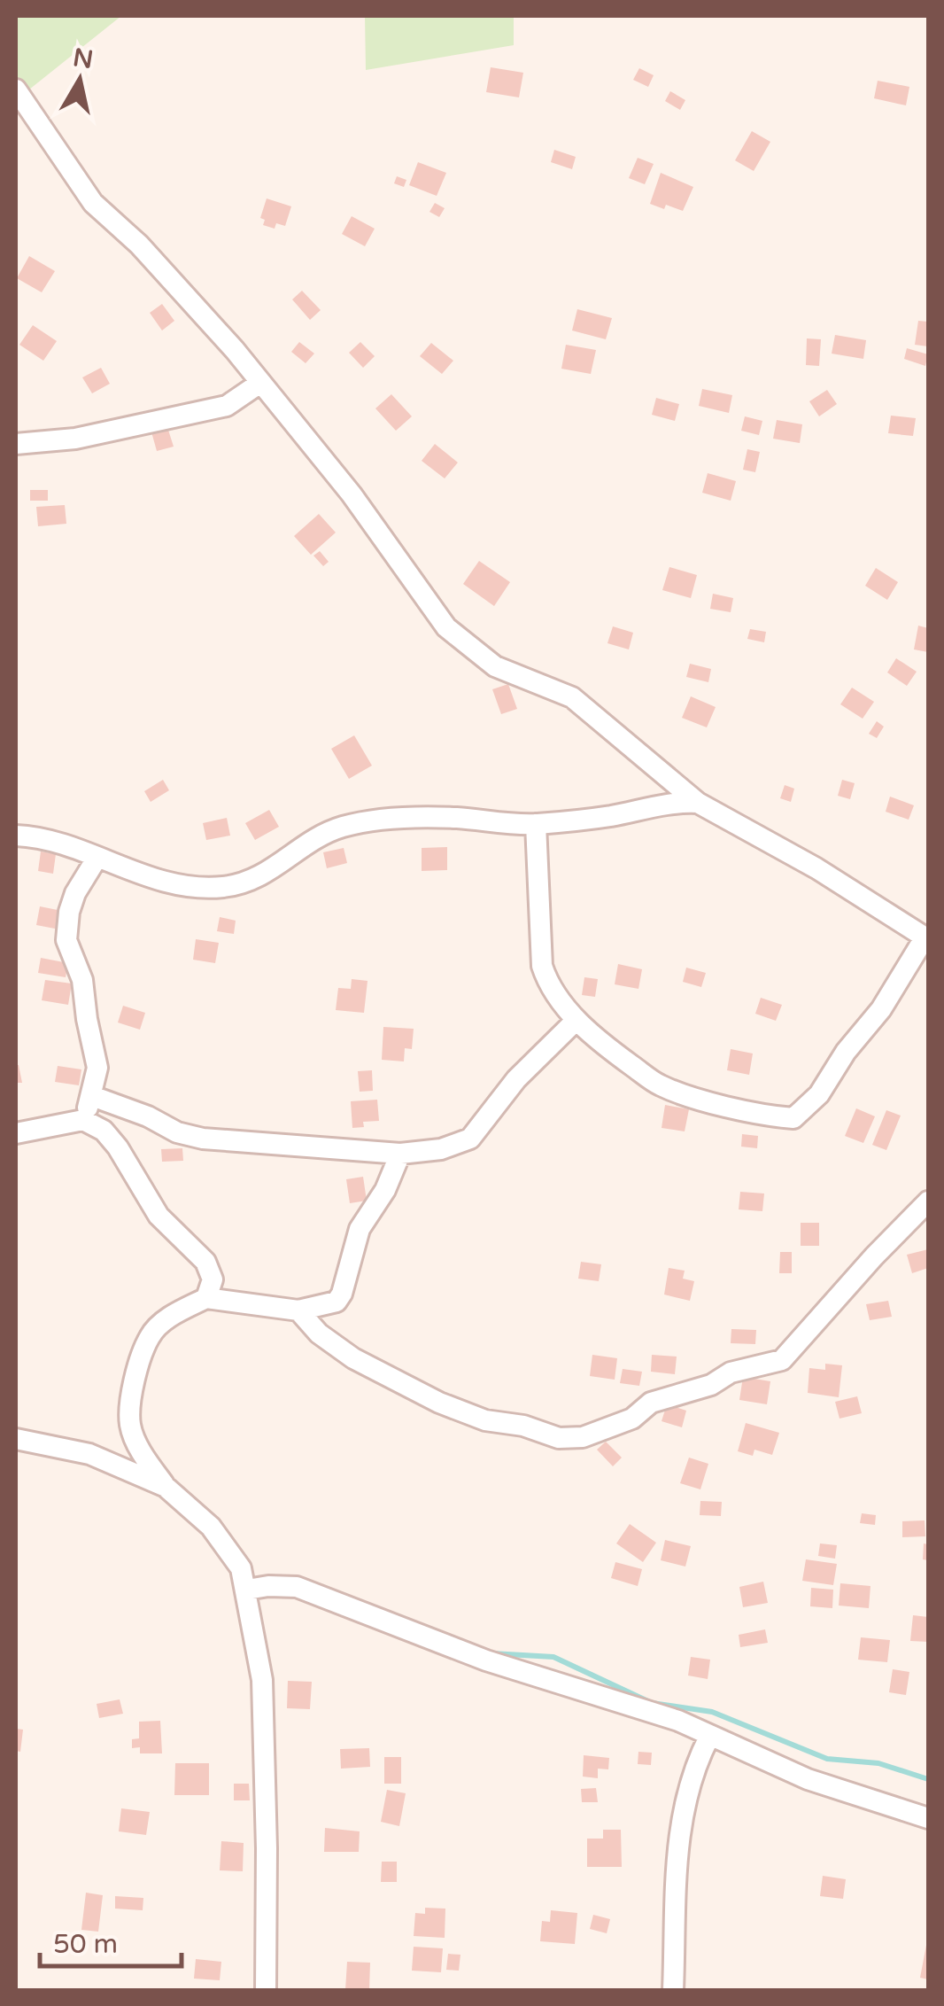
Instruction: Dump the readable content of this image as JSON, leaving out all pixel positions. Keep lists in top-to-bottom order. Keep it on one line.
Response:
{"scale_bar":"50 m","north":"top"}
